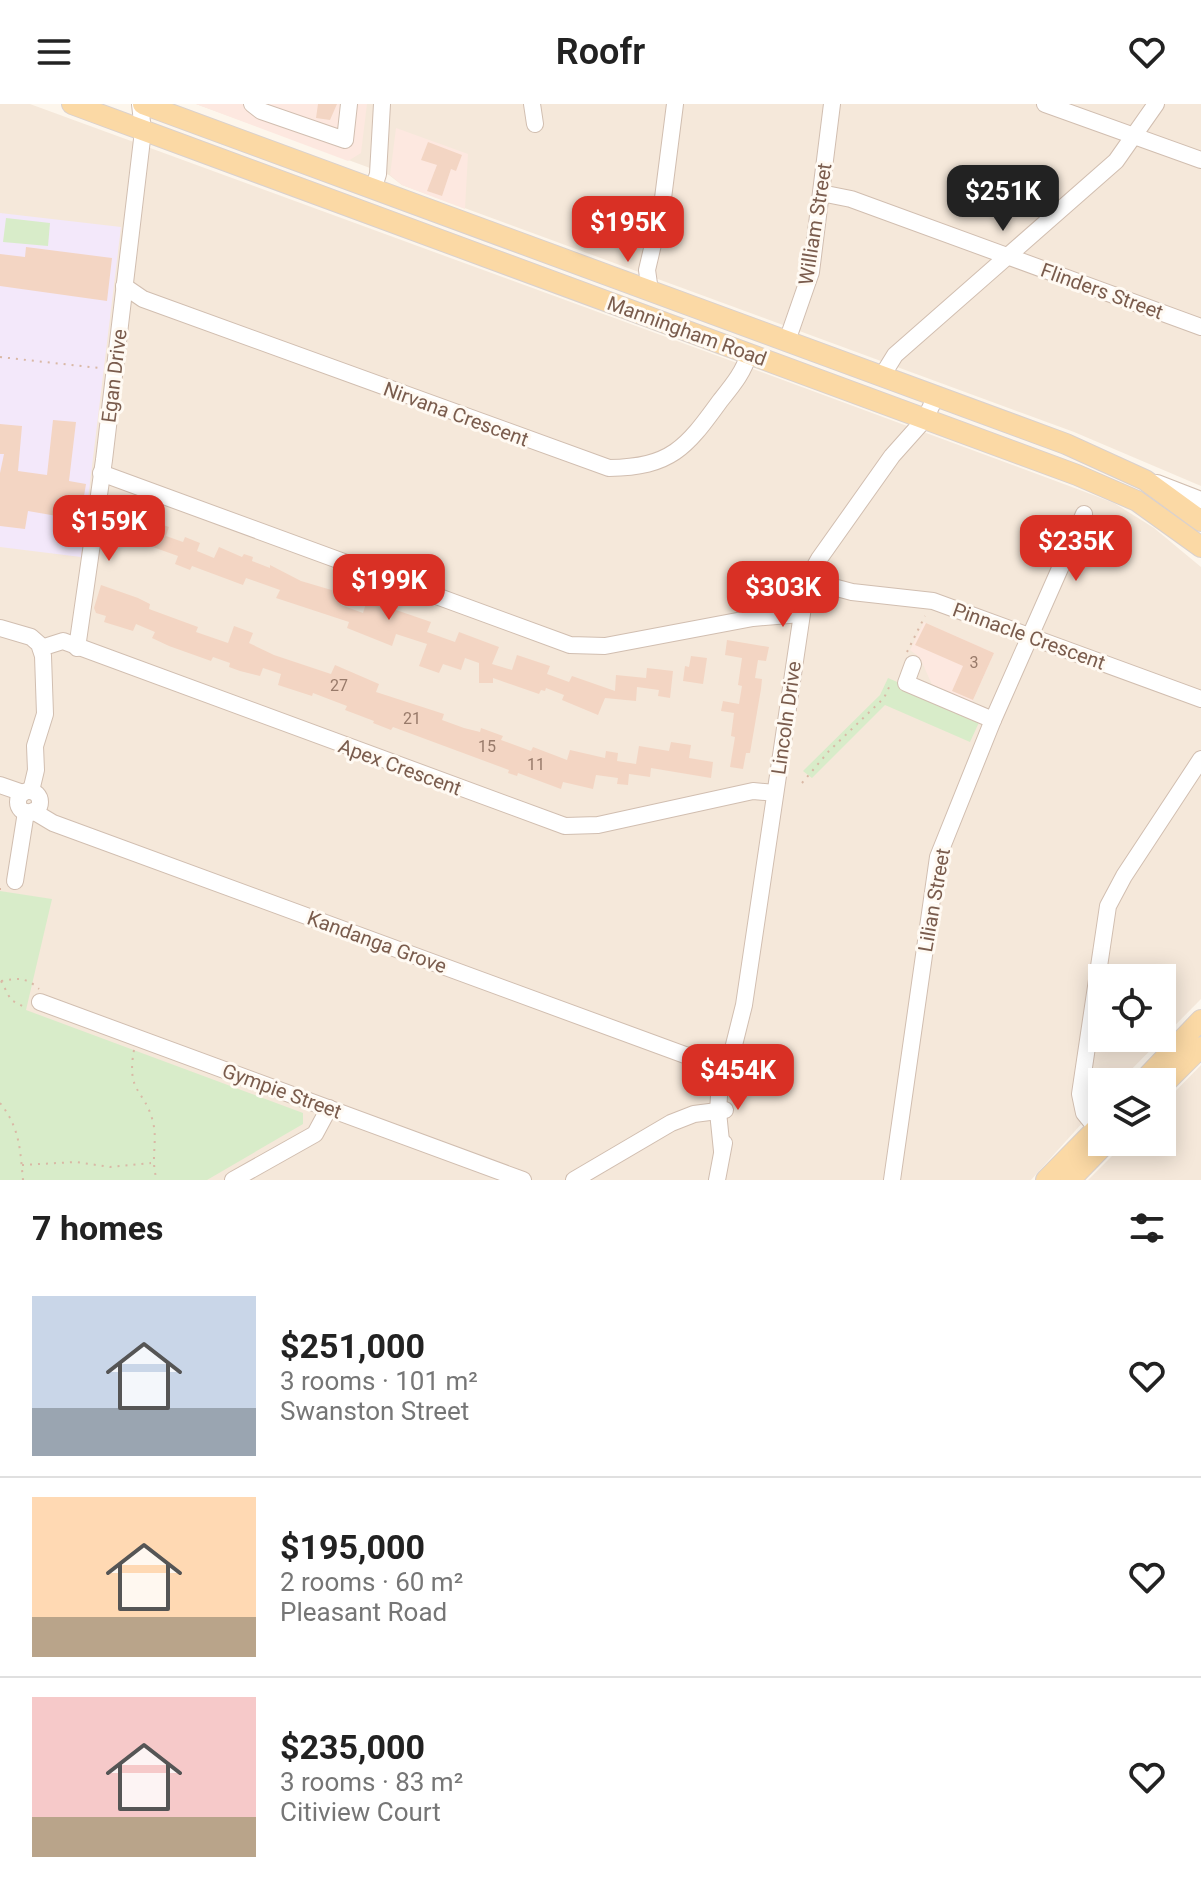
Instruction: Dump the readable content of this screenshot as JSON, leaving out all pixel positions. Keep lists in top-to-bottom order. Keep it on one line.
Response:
{"streets":{"main road":["Manningham Road"],"street":["William Street","Flinders Street","Egan Drive","Nirvana Crescent","Pinnacle Crescent","Lincoln Drive","Apex Crescent","Lilian Street","Kandanga Grove","Gympie Street"]},"crossings":[["William Street","Flinders Street"],["William Street","Manningham Road"],["Manningham Road","Egan Drive"],["Manningham Road","Nirvana Crescent"],["Manningham Road","Lincoln Drive"],["Egan Drive","Nirvana Crescent"],["Egan Drive","Pinnacle Crescent"],["Egan Drive","Apex Crescent"],["Pinnacle Crescent","Lincoln Drive"],["Pinnacle Crescent","Lilian Street"],["Lincoln Drive","Apex Crescent"],["Lincoln Drive","Kandanga Grove"]],"house_numbers":["3","27","21","15","11"],"page":{"header":"Roofr","price":["$251K","$195K","$159K","$235K","$199K","$303K","$454K"],"heading":"7 homes","list":[{"name":"$251,000","note":"3 rooms · 101 m² · Swanston Street"},{"name":"$195,000","note":"2 rooms · 60 m² · Pleasant Road"},{"name":"$235,000","note":"3 rooms · 83 m² · Citiview Court"}]}}
